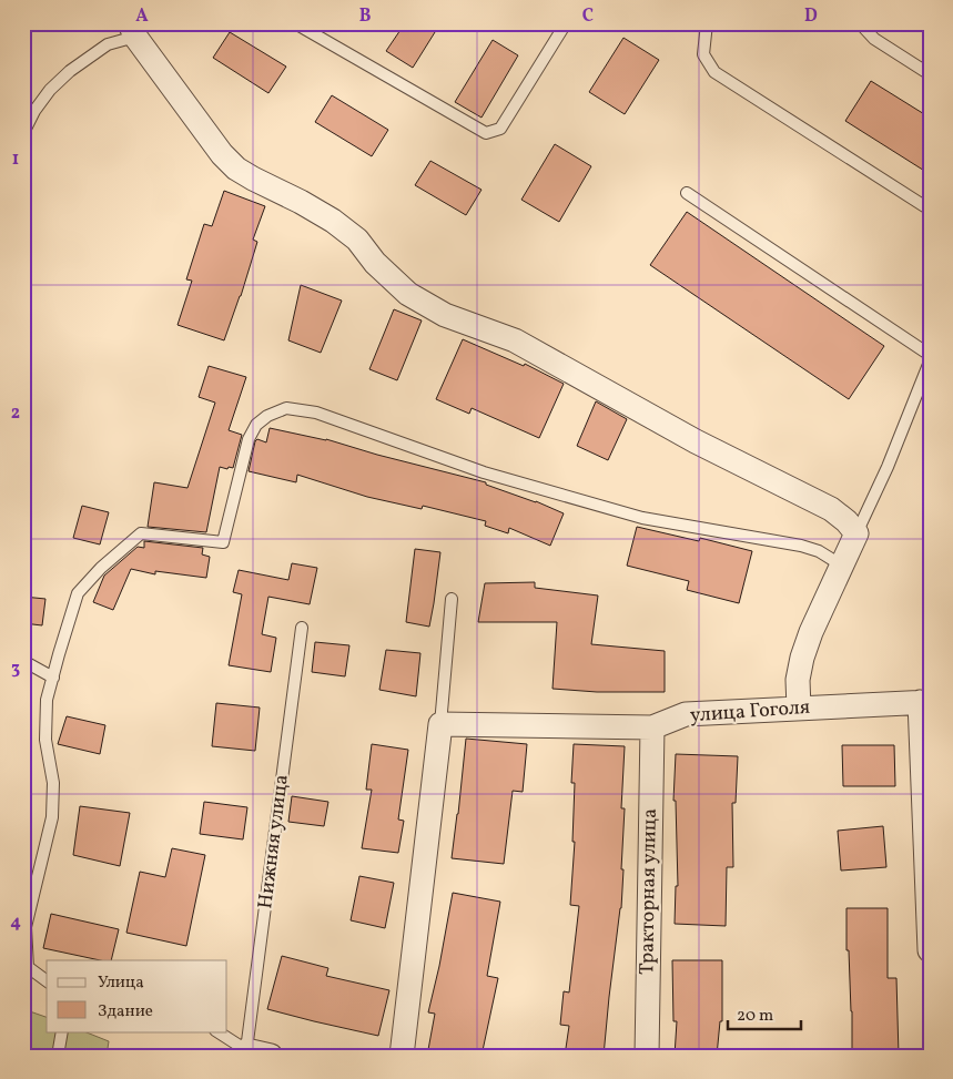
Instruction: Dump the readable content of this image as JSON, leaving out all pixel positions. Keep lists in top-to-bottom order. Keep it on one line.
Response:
{"streets":{"street":["улица Гоголя","Тракторная улица"],"lane":["Нижняя улица"]},"crossings":[["улица Гоголя","Тракторная улица"]],"legend":["Улица","Здание"],"scale_bar":"20 m","grid":{"columns":["A","B","C","D"],"rows":["1","2","3","4"]}}
